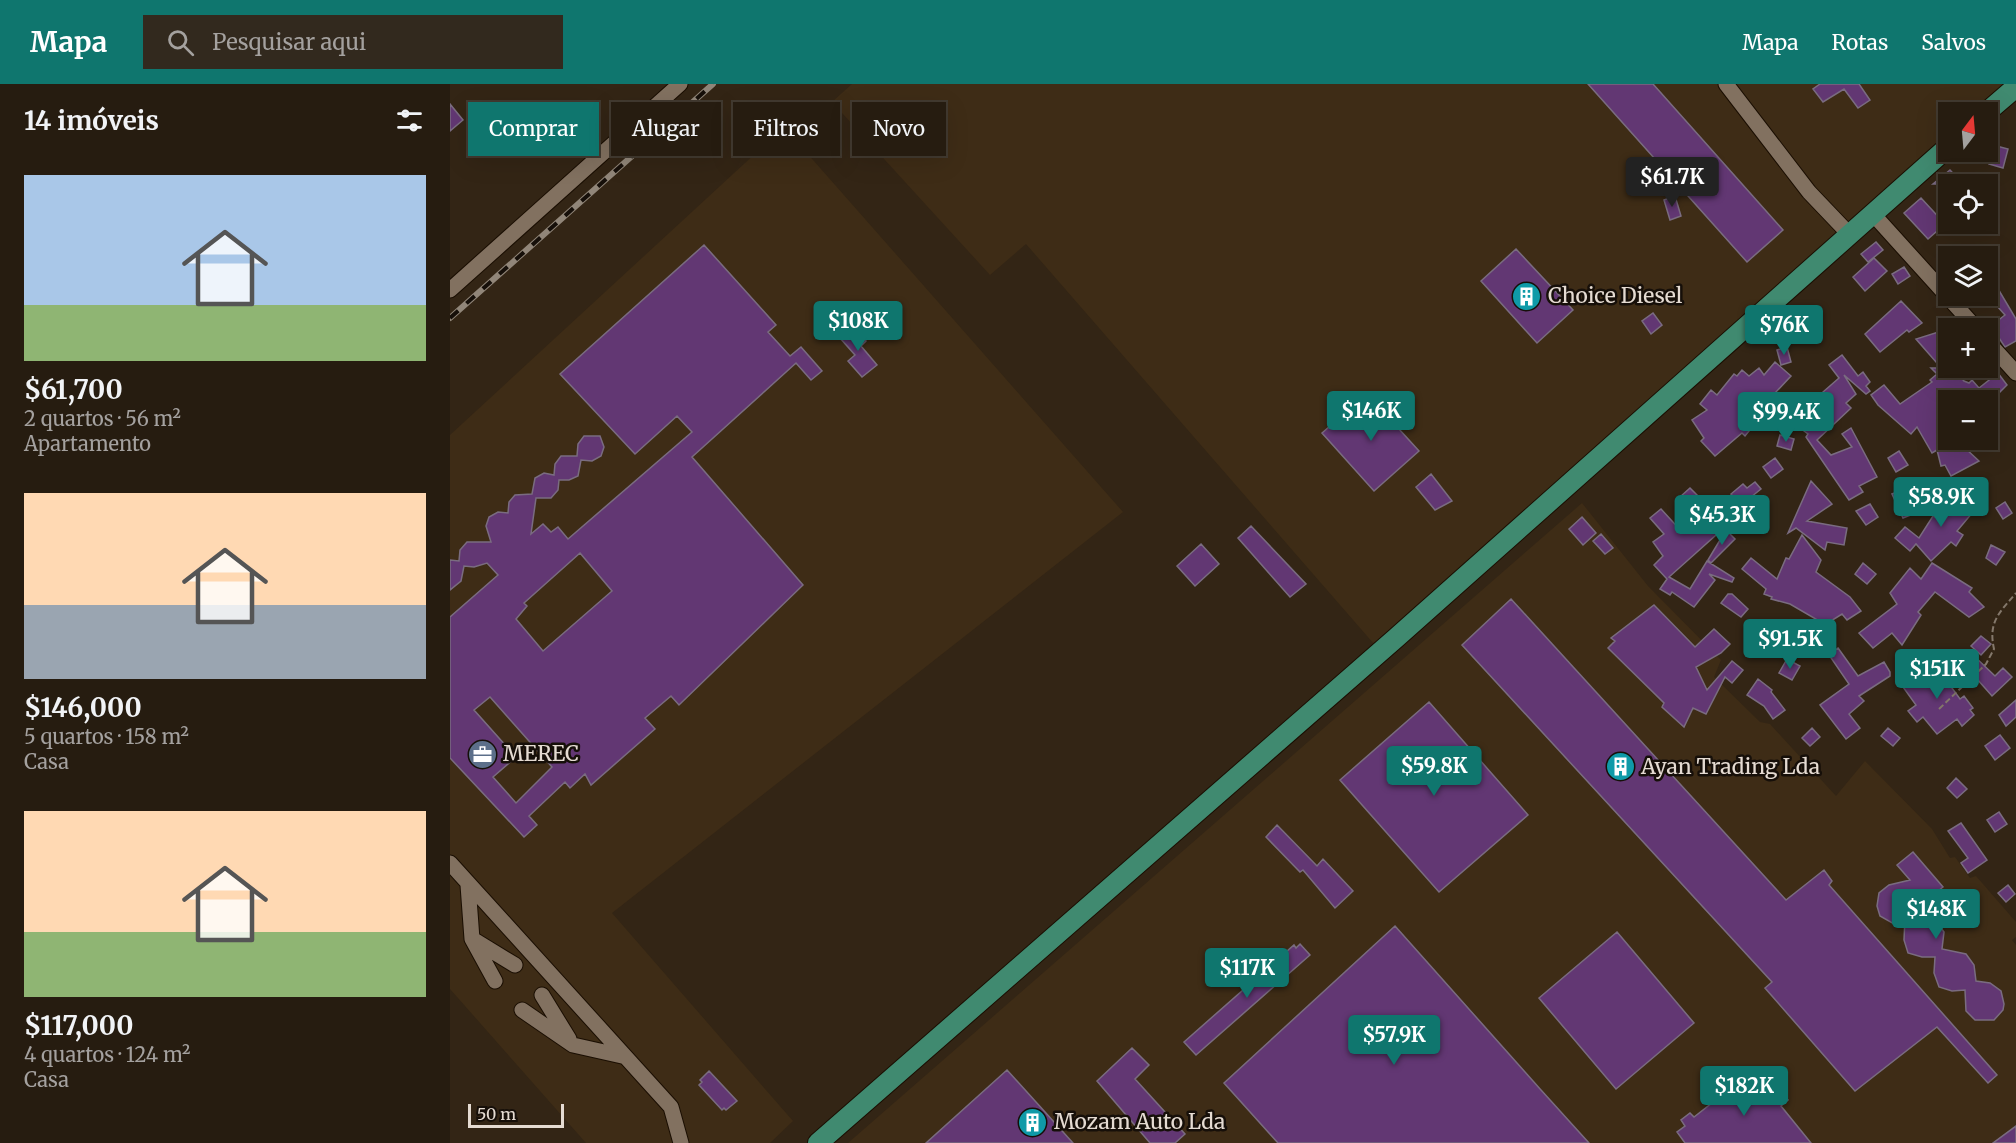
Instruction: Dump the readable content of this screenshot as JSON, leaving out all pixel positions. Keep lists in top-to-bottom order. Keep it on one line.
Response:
{"places":{"building":["Choice Diesel","Ayan Trading Lda","Mozam Auto Lda"],"office":["MEREC"]},"scale_bar":"50 m","north":"top","page":{"header":"Mapa","search":"Pesquisar aqui","nav":["Mapa","Rotas","Salvos"],"heading":"14 imóveis","map_buttons":["+","−"],"chip":["Comprar","Alugar","Filtros","Novo"],"list":[{"name":"$61,700","note":"2 quartos · 56 m² · Apartamento"},{"name":"$146,000","note":"5 quartos · 158 m² · Casa"},{"name":"$117,000","note":"4 quartos · 124 m² · Casa"}],"price":["$61.7K","$108K","$76K","$146K","$99.4K","$58.9K","$45.3K","$91.5K","$151K","$59.8K","$148K","$117K","$57.9K","$182K"],"scale":"50 m"}}
